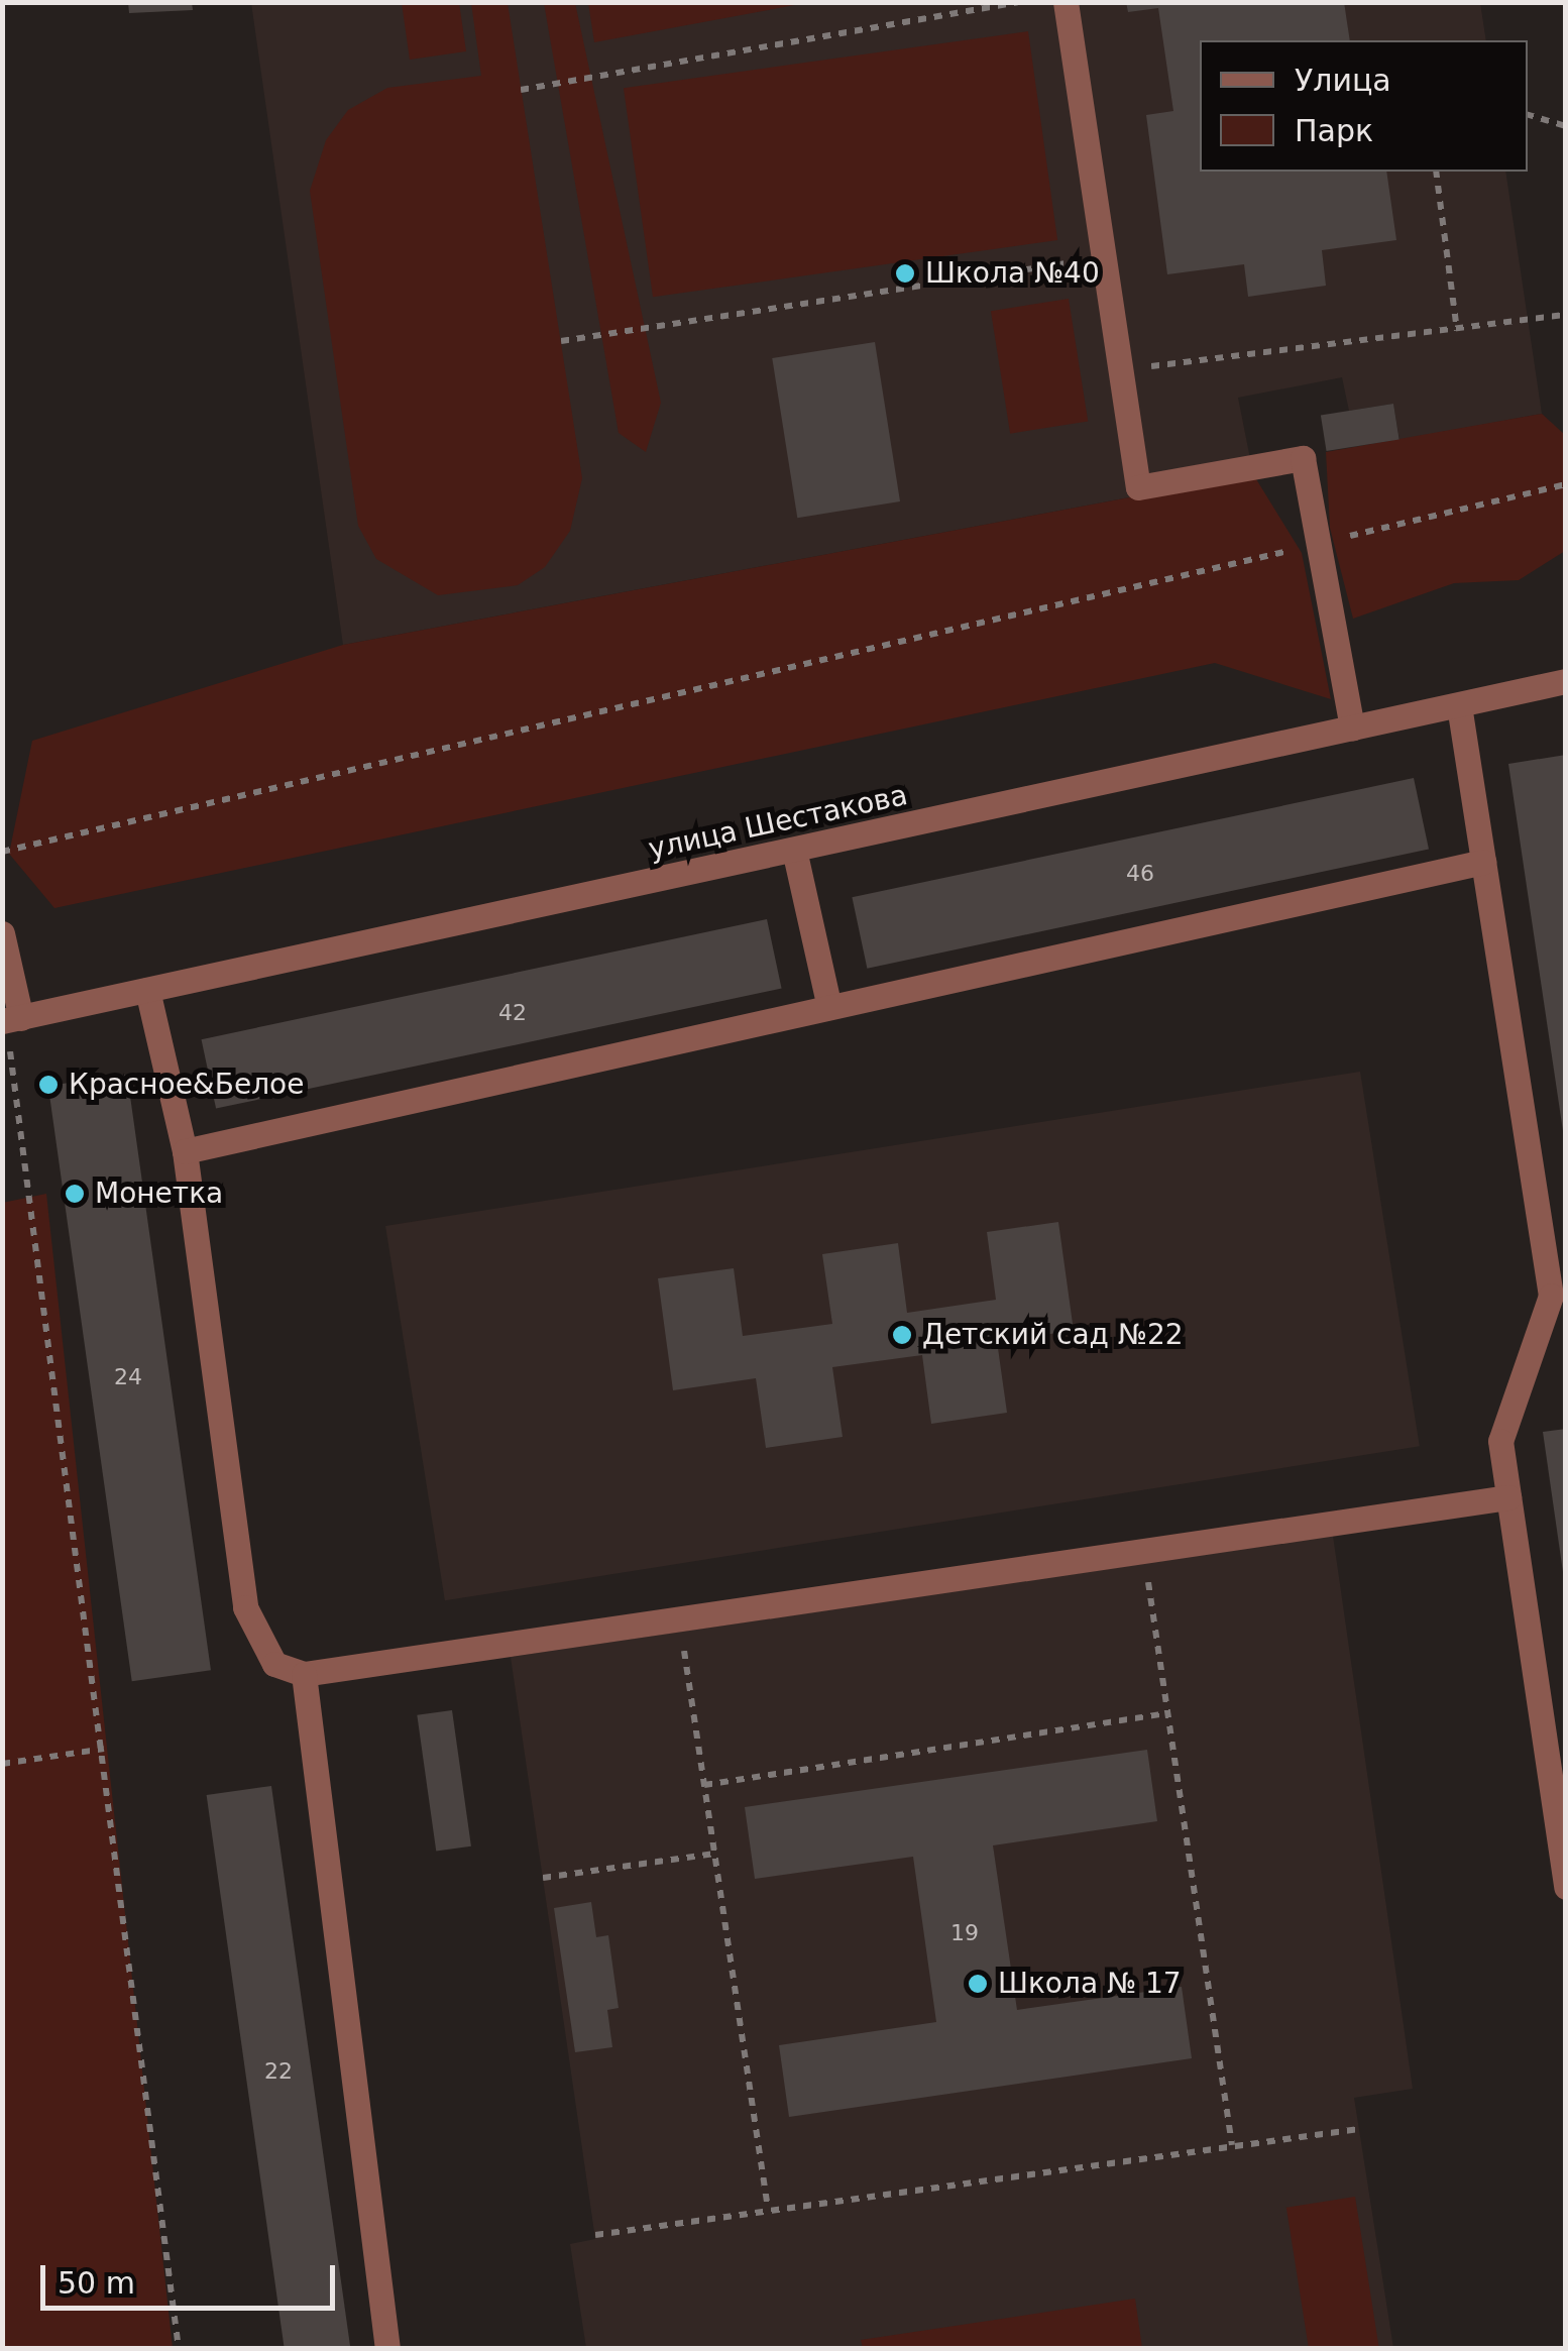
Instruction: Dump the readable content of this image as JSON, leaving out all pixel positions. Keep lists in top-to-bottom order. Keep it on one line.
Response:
{"streets":{"street":["улица Шестакова"]},"places":["Школа №40","Красное&Белое","Монетка","Детский сад №22","Школа № 17"],"house_numbers":["46","42","24","19","22"],"legend":["Улица","Парк"],"scale_bar":"50 m"}
